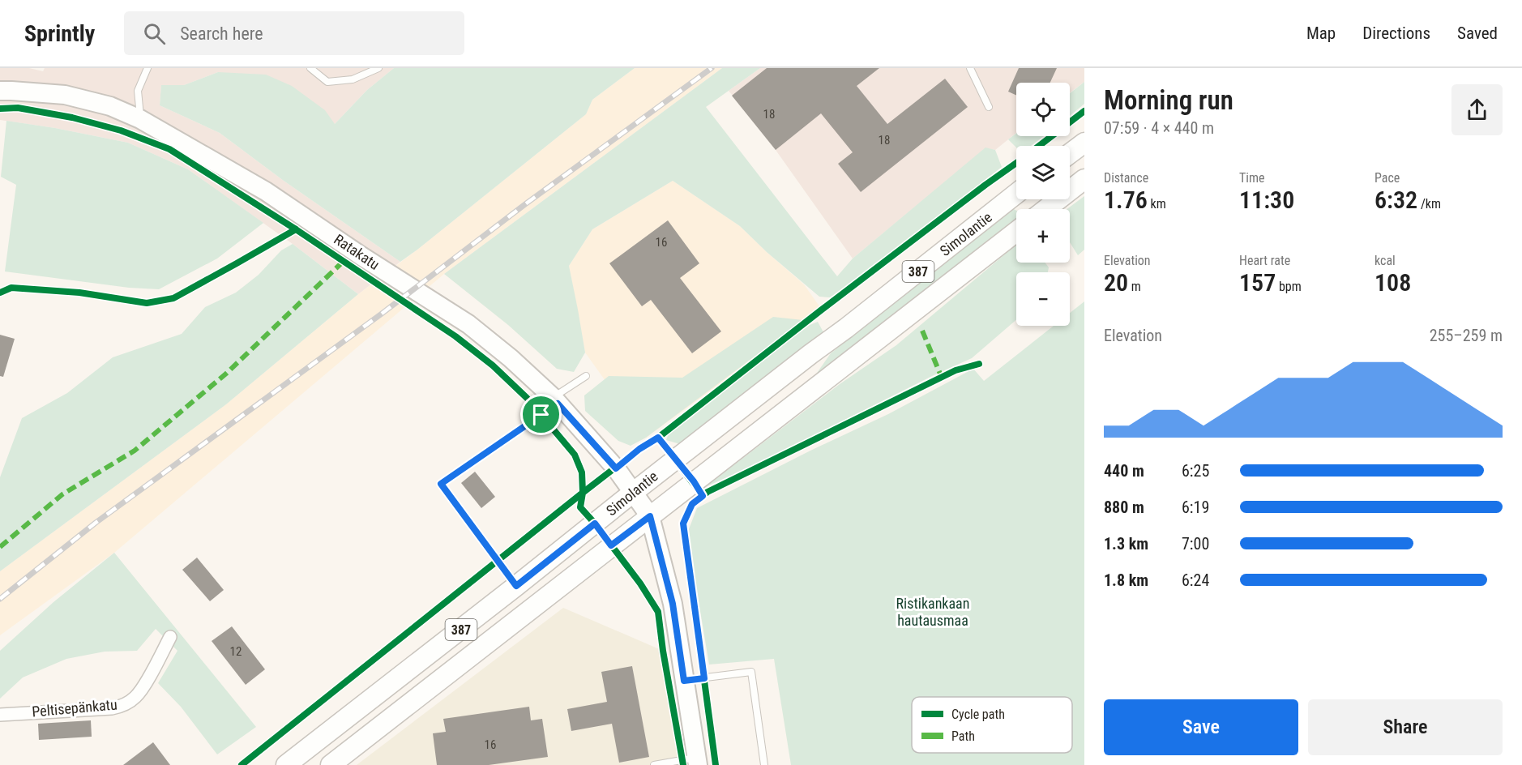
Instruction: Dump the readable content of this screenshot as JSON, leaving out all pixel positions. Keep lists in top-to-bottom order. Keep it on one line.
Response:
{"streets":{"main road":["Simolantie","Ratakatu","387"],"street":["Peltisepänkatu"]},"crossings":[["Simolantie","Ratakatu"]],"parks":["Ristikankaan hautausmaa"],"house_numbers":["18","18","16","12","16"],"legend":["Cycle path","Path"],"page":{"header":"Sprintly","search":"Search here","nav":["Map","Directions","Saved"],"heading":["Morning run","07:59 · 4 × 440 m"],"map_buttons":["+","−"],"stats":[["Distance","1.76 km"],["Time","11:30"],["Pace","6:32 /km"],["Elevation","20 m"],["Heart rate","157 bpm"],["kcal","108"]],"chart":["Elevation","255–259 m"],"list":[{"name":"440 m","note":"6:25"},{"name":"880 m","note":"6:19"},{"name":"1.3 km","note":"7:00"},{"name":"1.8 km","note":"6:24"}],"buttons":["Save","Share"]}}
